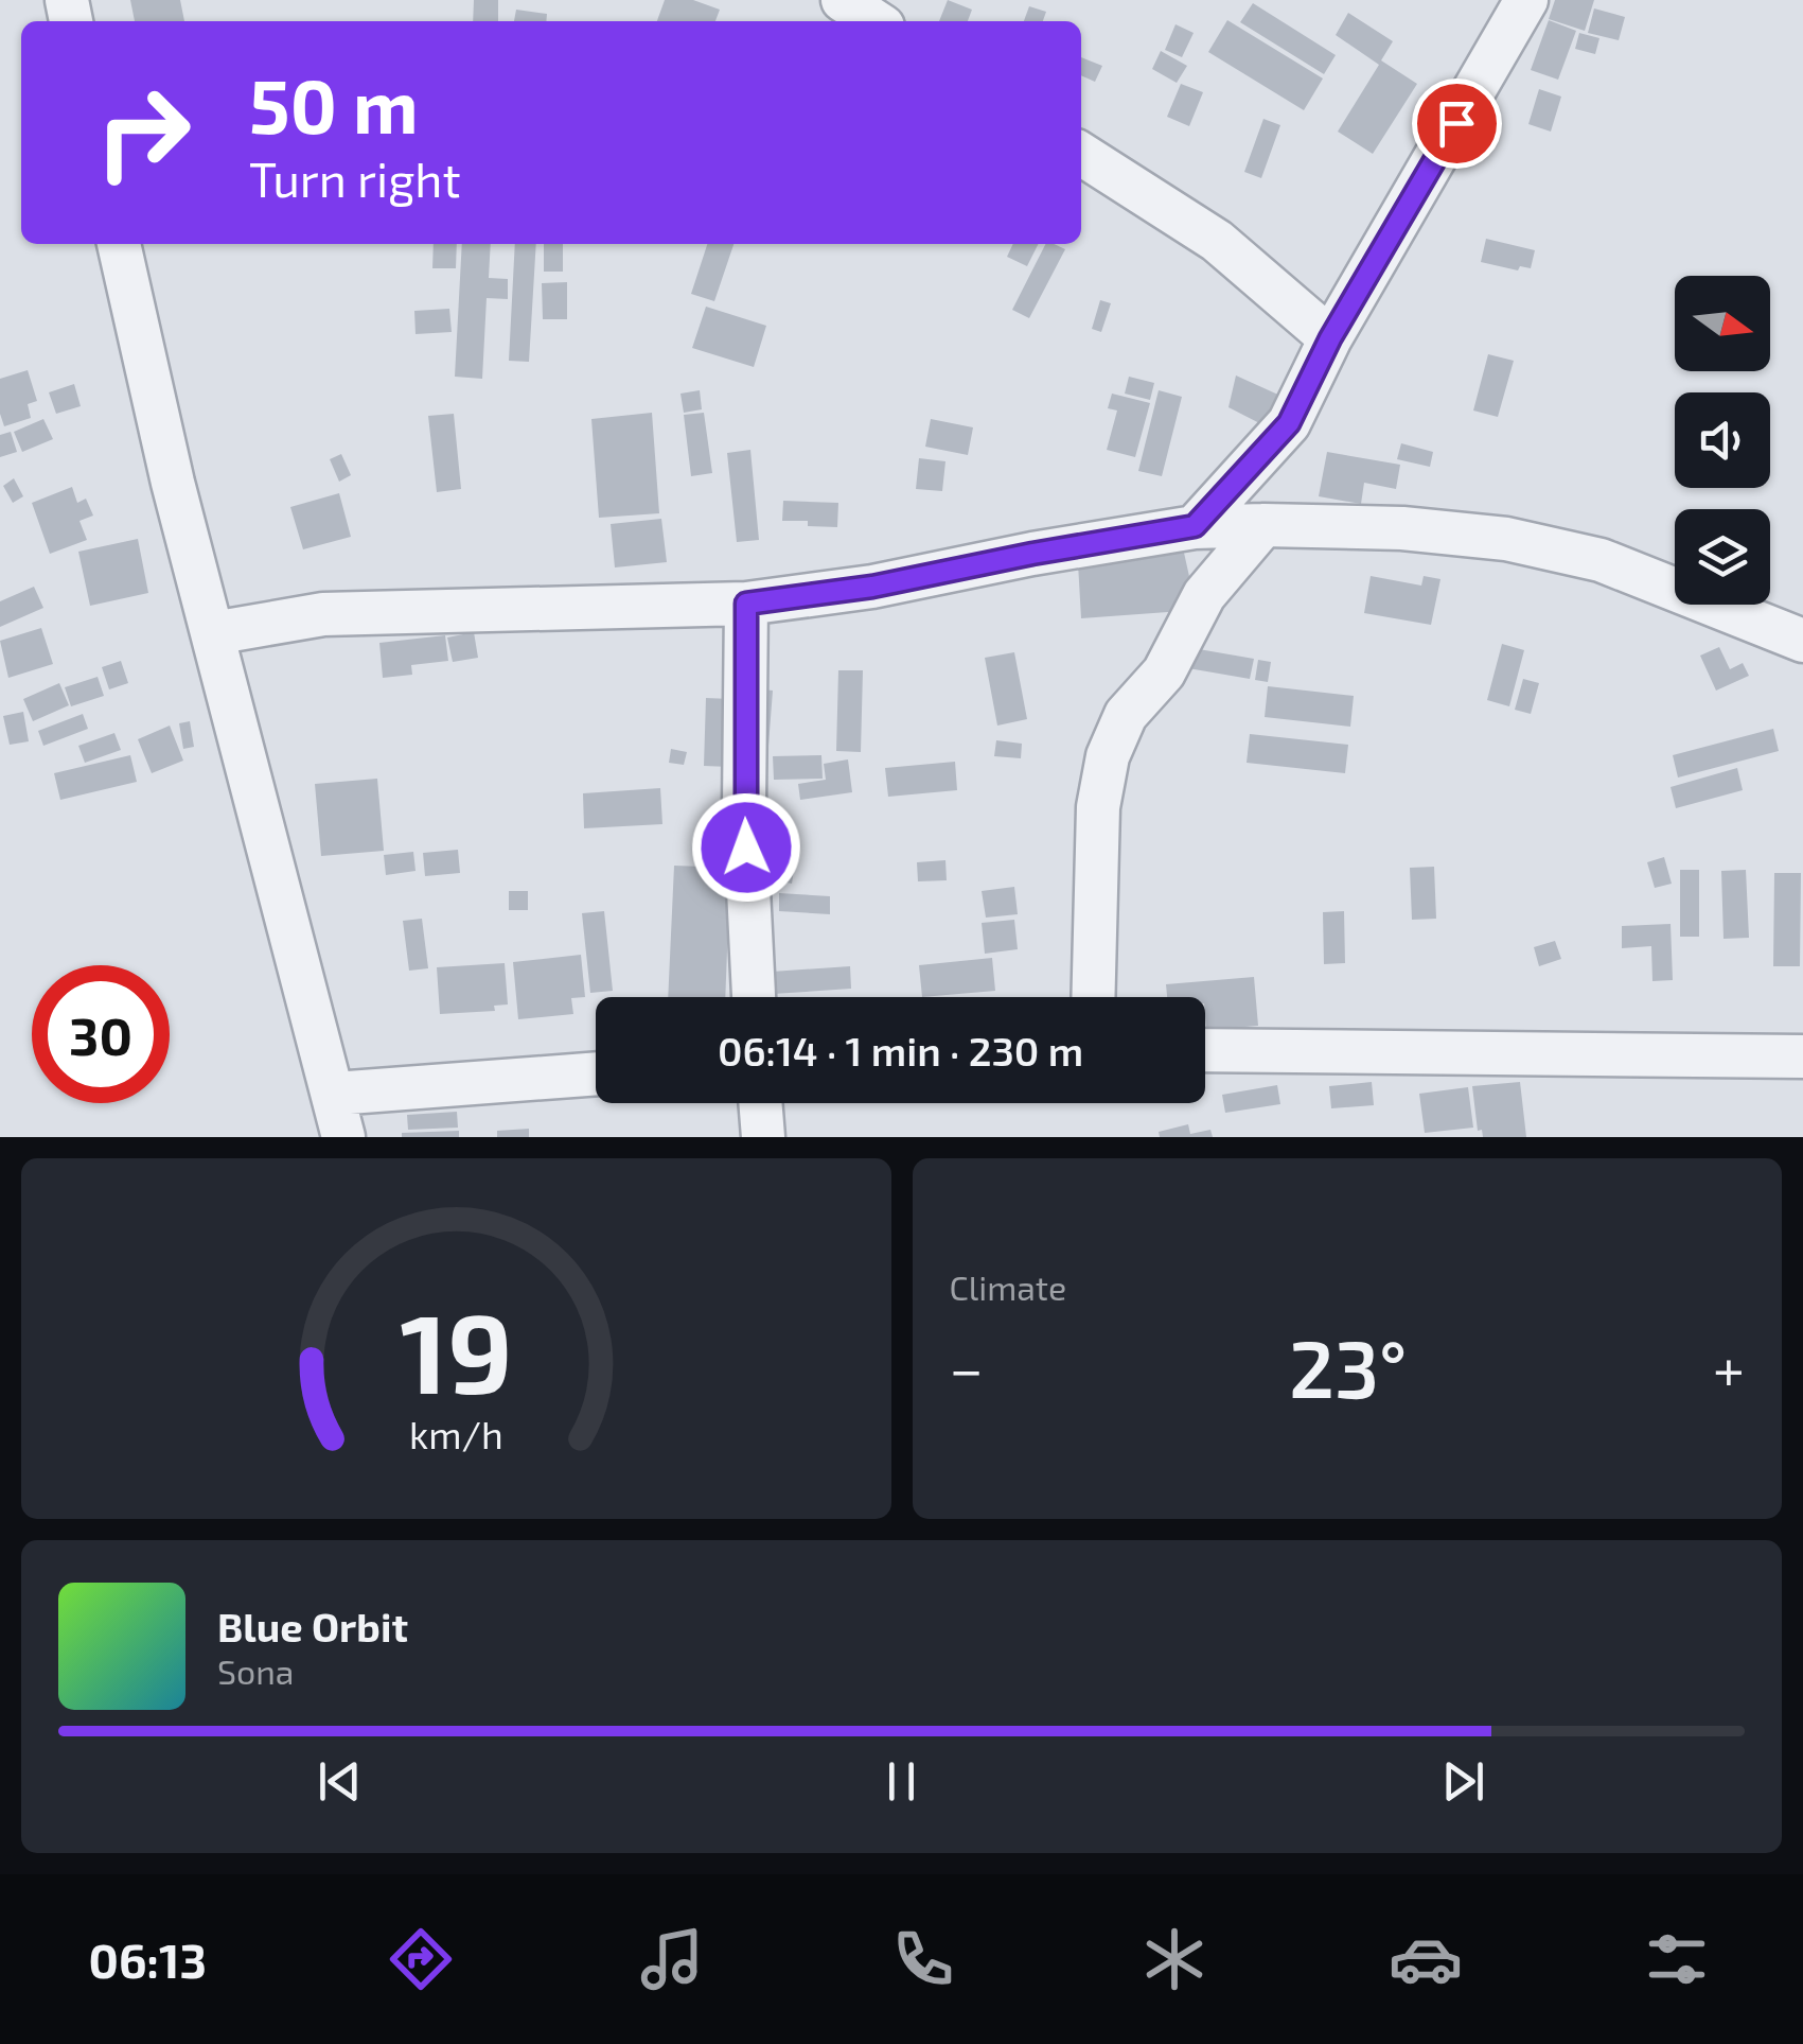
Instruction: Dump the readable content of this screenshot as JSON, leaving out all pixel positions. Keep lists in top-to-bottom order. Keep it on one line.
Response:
{"north":"right","page":{"turn":["50 m","Turn right"],"limit":"30","trip":"06:14 · 1 min · 230 m","tile":"Climate","heat":["−","23°","+"],"song":["Blue Orbit","Sona"],"tabs":"06:13","gauge":["19","km/h"]}}
